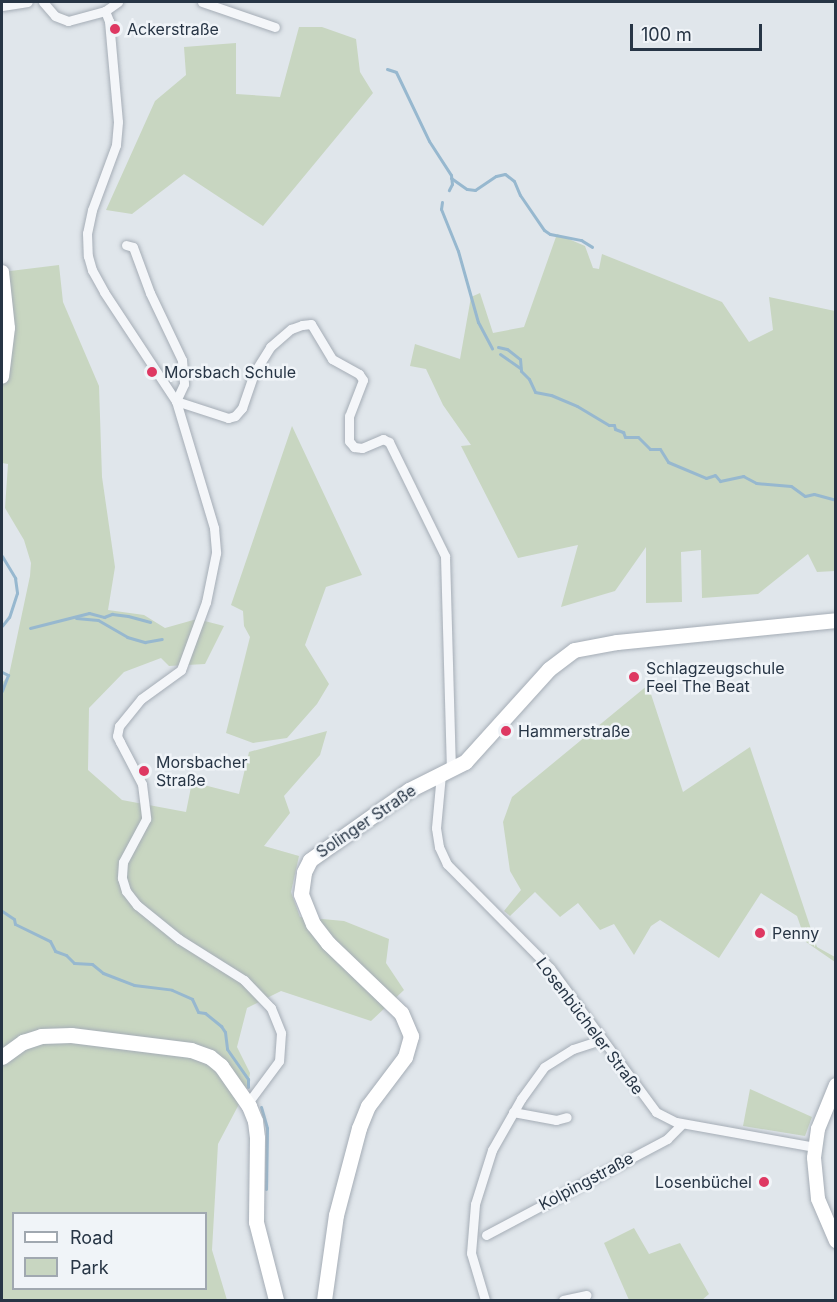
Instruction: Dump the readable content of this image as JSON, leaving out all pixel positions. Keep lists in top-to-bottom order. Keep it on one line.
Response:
{"streets":{"main road":["Solinger Straße"],"street":["Losenbücheler Straße","Kolpingstraße"]},"crossings":[["Solinger Straße","Losenbücheler Straße"],["Losenbücheler Straße","Kolpingstraße"]],"places":["Ackerstraße","Morsbach Schule","Schlagzeugschule Feel The Beat","Hammerstraße","Morsbacher Straße","Penny","Losenbüchel"],"legend":["Road","Park"],"scale_bar":"100 m"}
